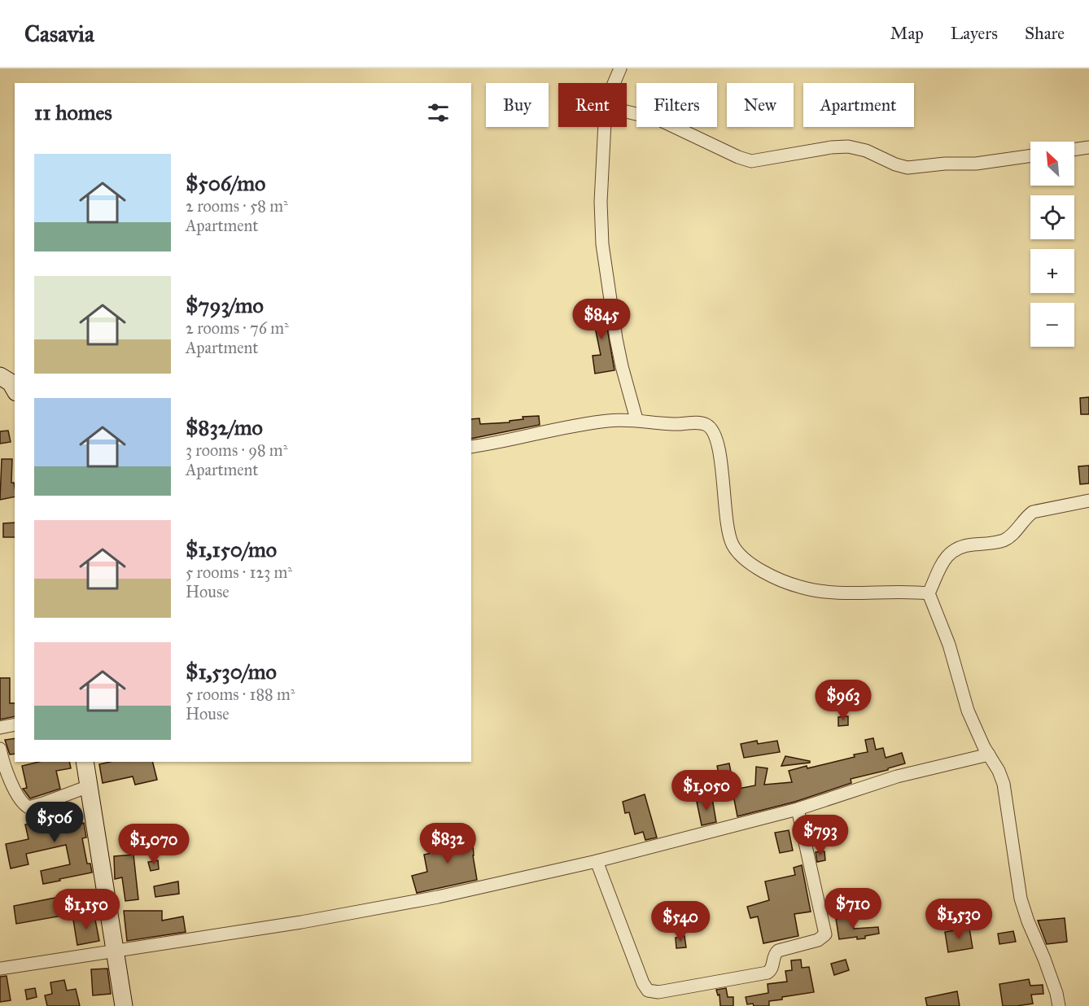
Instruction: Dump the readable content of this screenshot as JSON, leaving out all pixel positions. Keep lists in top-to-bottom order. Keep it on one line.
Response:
{"north":"top left","page":{"header":"Casavia","nav":["Map","Layers","Share"],"chip":["Buy","Rent","Filters","New","Apartment"],"heading":"11 homes","map_buttons":["+","−"],"list":[{"name":"$506/mo","note":"2 rooms · 58 m² · Apartment"},{"name":"$793/mo","note":"2 rooms · 76 m² · Apartment"},{"name":"$832/mo","note":"3 rooms · 98 m² · Apartment"},{"name":"$1,150/mo","note":"5 rooms · 123 m² · House"},{"name":"$1,530/mo","note":"5 rooms · 188 m² · House"}],"price":["$845","$963","$1,050","$506","$793","$832","$1,070","$710","$1,150","$1,530","$540"]}}
